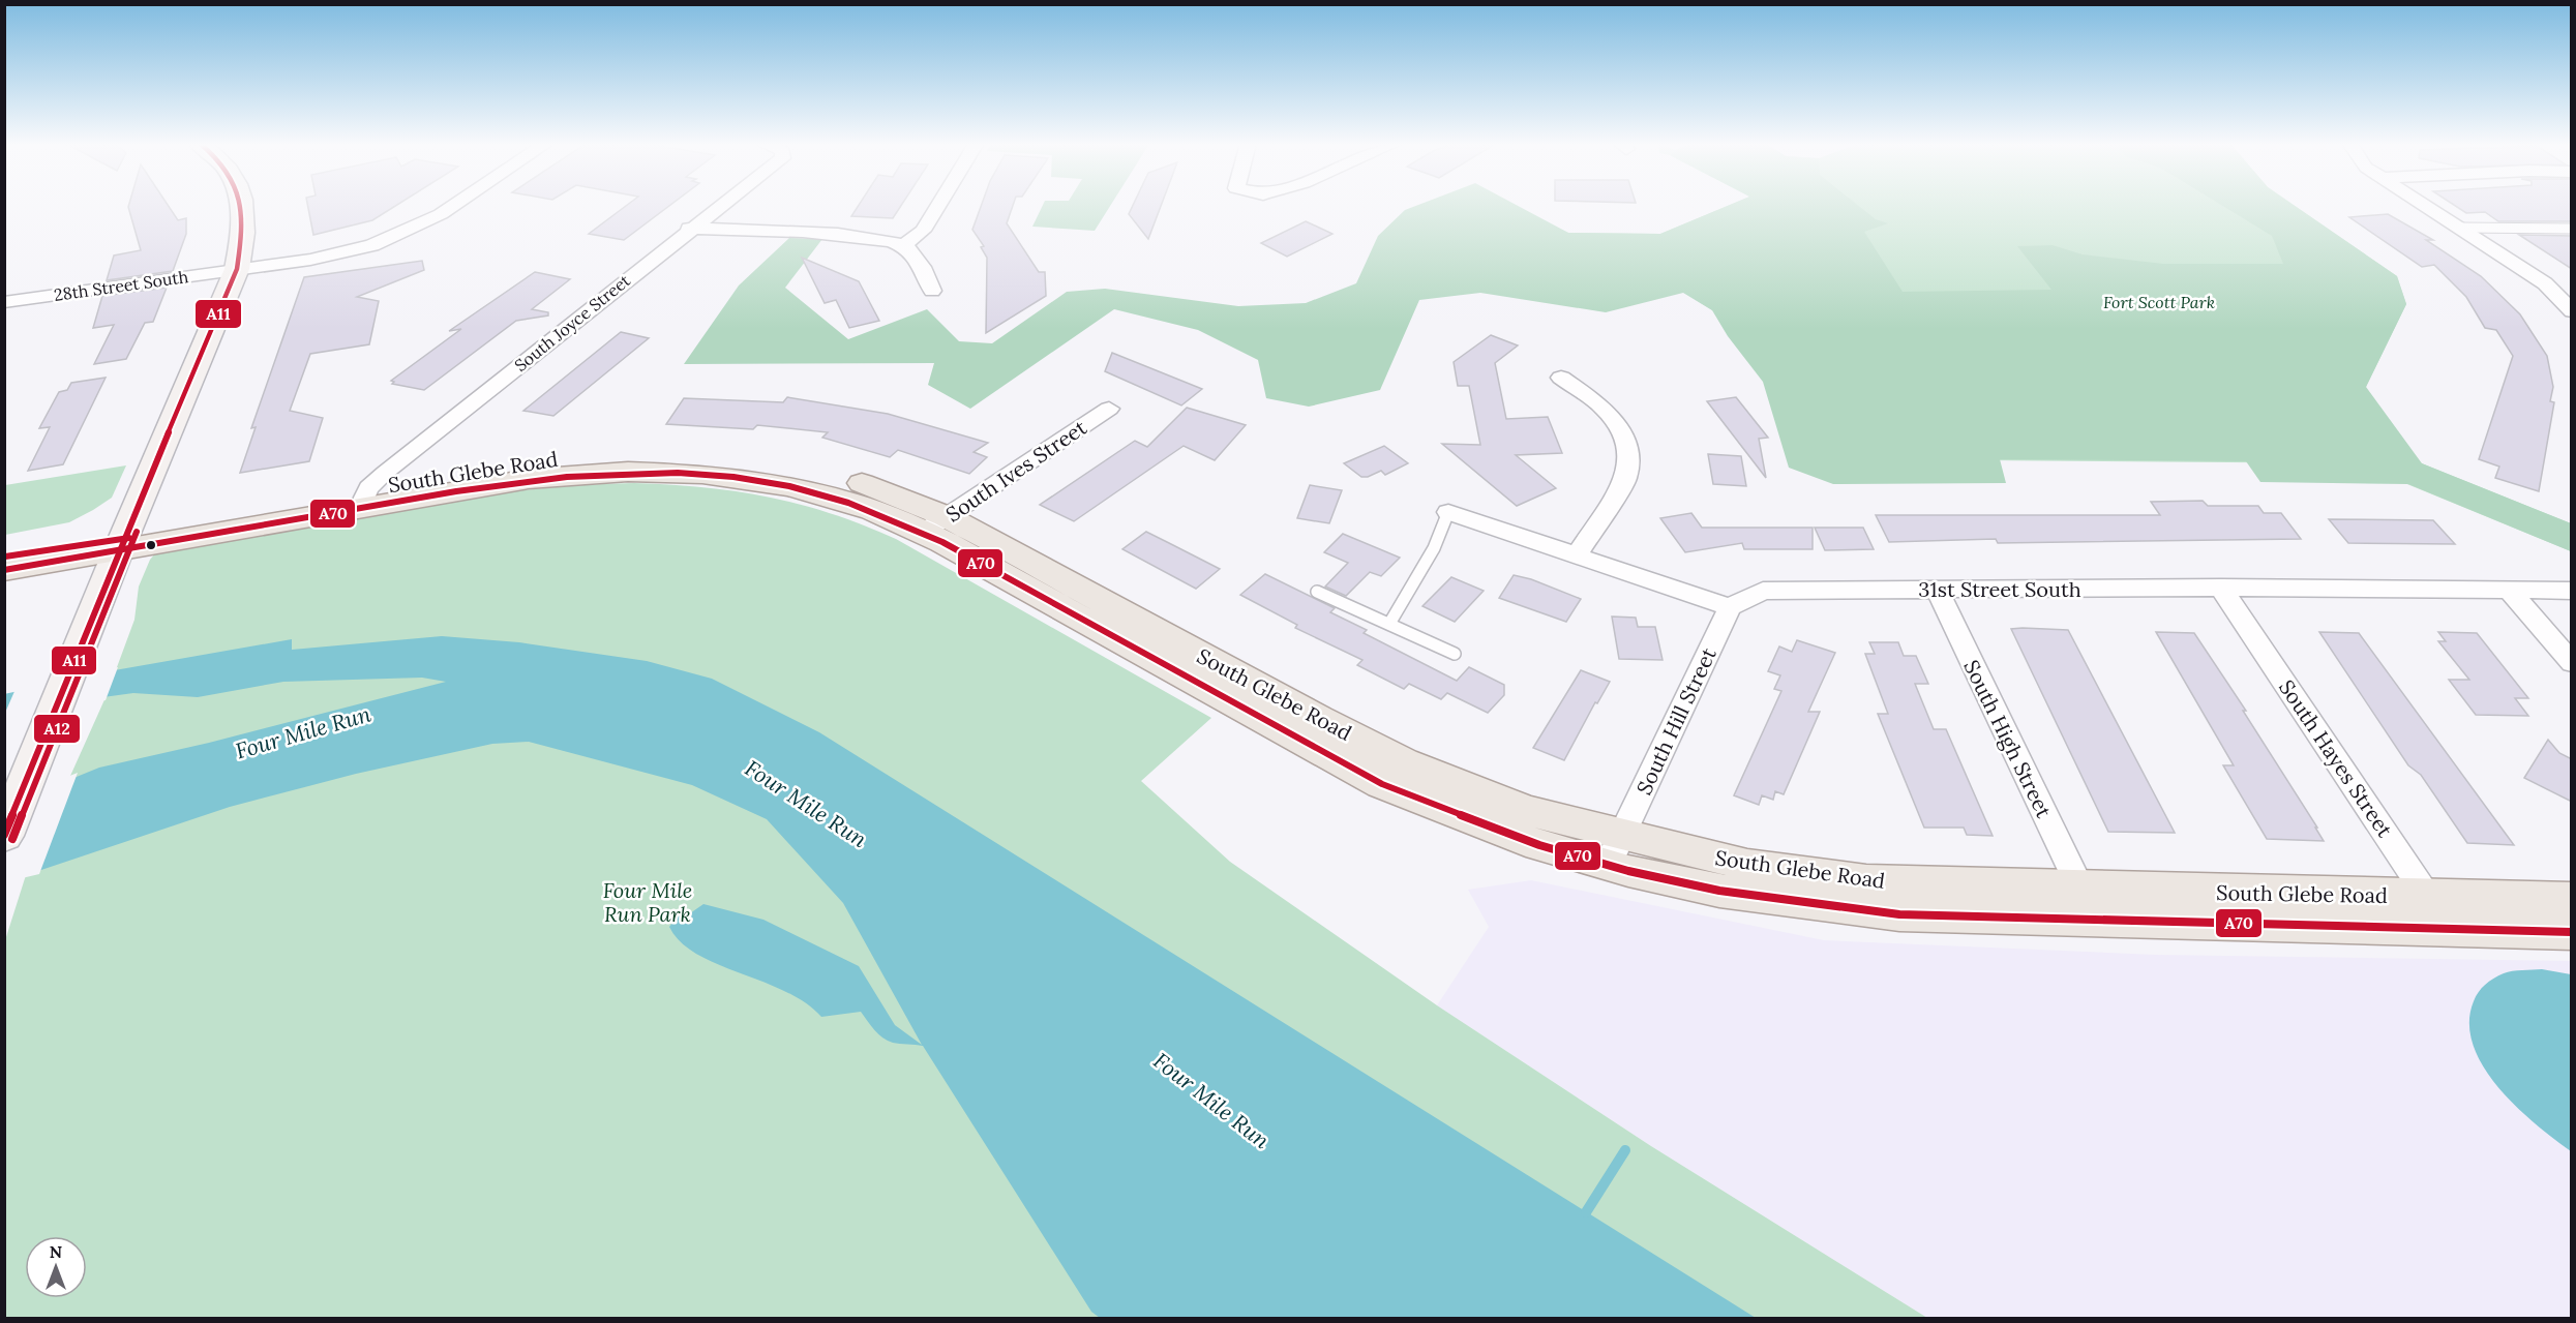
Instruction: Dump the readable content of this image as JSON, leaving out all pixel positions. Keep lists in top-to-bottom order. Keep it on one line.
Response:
{"streets":{"main road":["South Glebe Road"],"street":["28th Street South","South Joyce Street","South Ives Street","31st Street South","South Hill Street","South High Street","South Hayes Street"]},"crossings":[["South Joyce Street","South Glebe Road"],["South Ives Street","South Glebe Road"],["South Glebe Road","South Hill Street"],["South Glebe Road","South High Street"],["South Glebe Road","South Hayes Street"],["31st Street South","South Hill Street"],["31st Street South","South High Street"],["31st Street South","South Hayes Street"]],"water":["Four Mile Run"],"parks":["Fort Scott Park","Four Mile Run Park"],"lines":["transit line A11","transit line A70","transit line A12"],"north":"top"}
